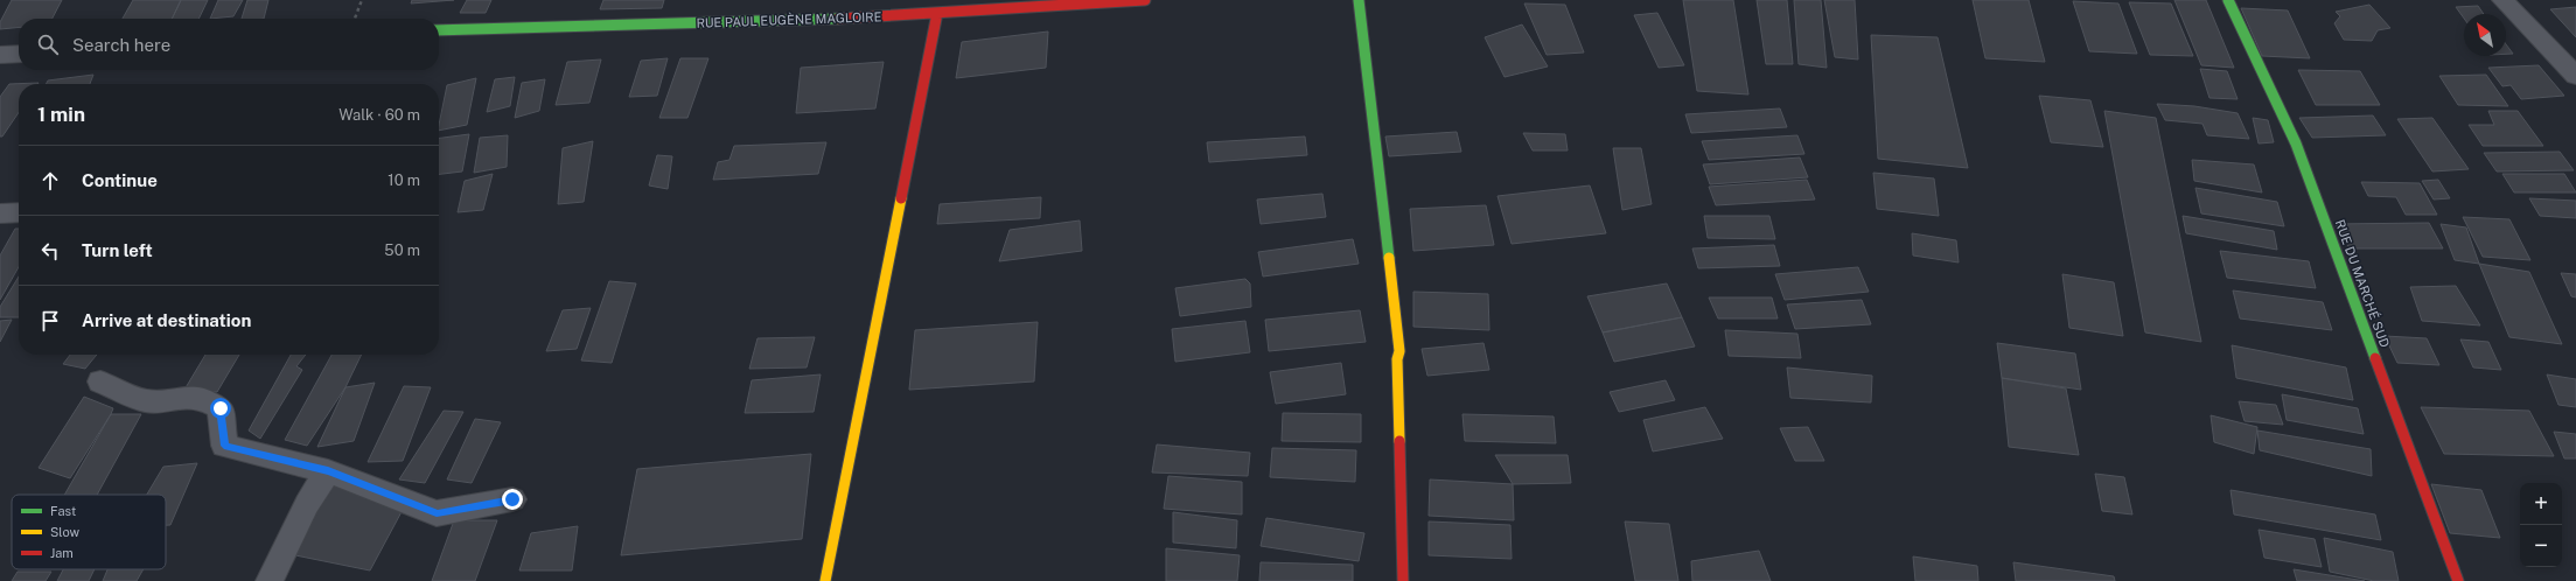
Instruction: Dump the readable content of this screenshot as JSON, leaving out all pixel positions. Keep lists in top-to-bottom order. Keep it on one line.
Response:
{"streets":{"street":["RUE PAUL EUGÈNE MAGLOIRE","RUE DU MARCHÉ SUD"]},"legend":["Fast","Slow","Jam"],"north":"top left","page":{"search":"Search here","heading":["1 min","Walk · 60 m"],"list":[["Continue","10 m"],["Turn left","50 m"],"Arrive at destination"],"map_buttons":["+","−"]}}
